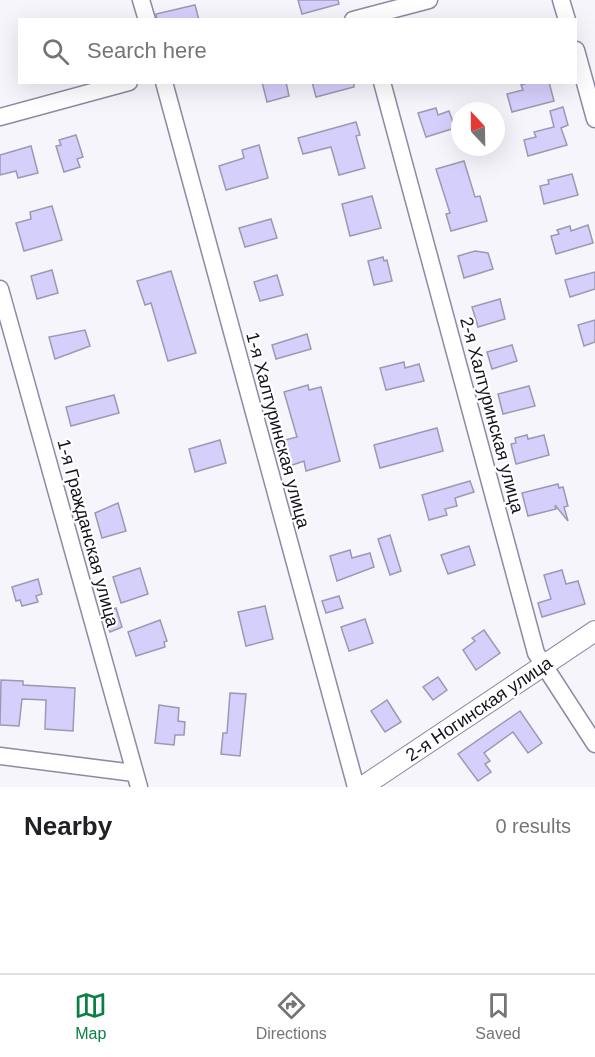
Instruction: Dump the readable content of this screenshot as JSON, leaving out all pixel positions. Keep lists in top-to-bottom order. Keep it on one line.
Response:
{"streets":{"street":["2-я Халтуринская улица","1-я Халтуринская улица","1-я Гражданская улица","2-я Ногинская улица"]},"crossings":[["2-я Халтуринская улица","2-я Ногинская улица"],["1-я Халтуринская улица","2-я Ногинская улица"]],"north":"top","page":{"search":"Search here","heading":["Nearby","0 results"],"nav":["Map","Directions","Saved"]}}
